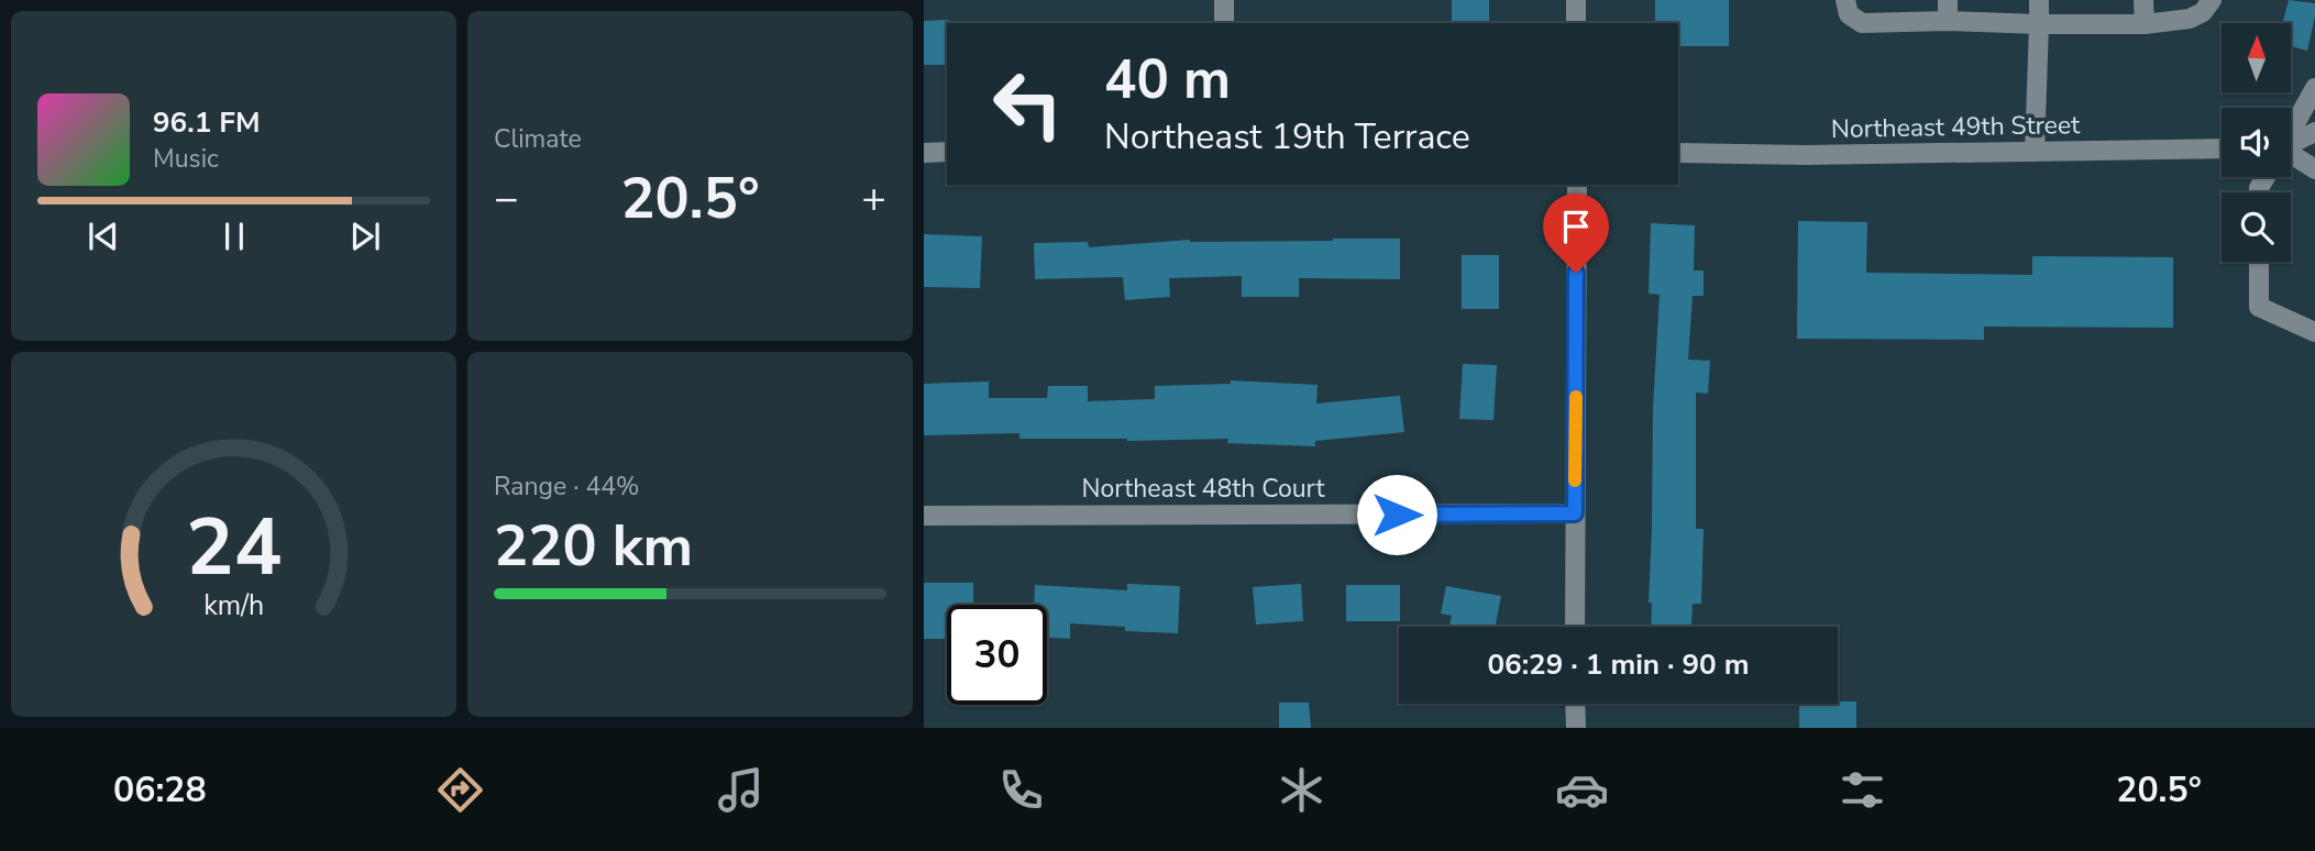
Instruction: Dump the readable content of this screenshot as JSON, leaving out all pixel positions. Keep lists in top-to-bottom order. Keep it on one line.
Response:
{"streets":{"street":["Northeast 49th Street","Northeast 48th Court"]},"north":"top","page":{"tile":["Climate",["Range · 44%","220 km"]],"turn":["40 m","Northeast 19th Terrace"],"song":["96.1 FM","Music"],"heat":["−","20.5°","+"],"limit":"30","trip":"06:29 · 1 min · 90 m","tabs":["06:28","20.5°"],"gauge":["24","km/h"]}}
